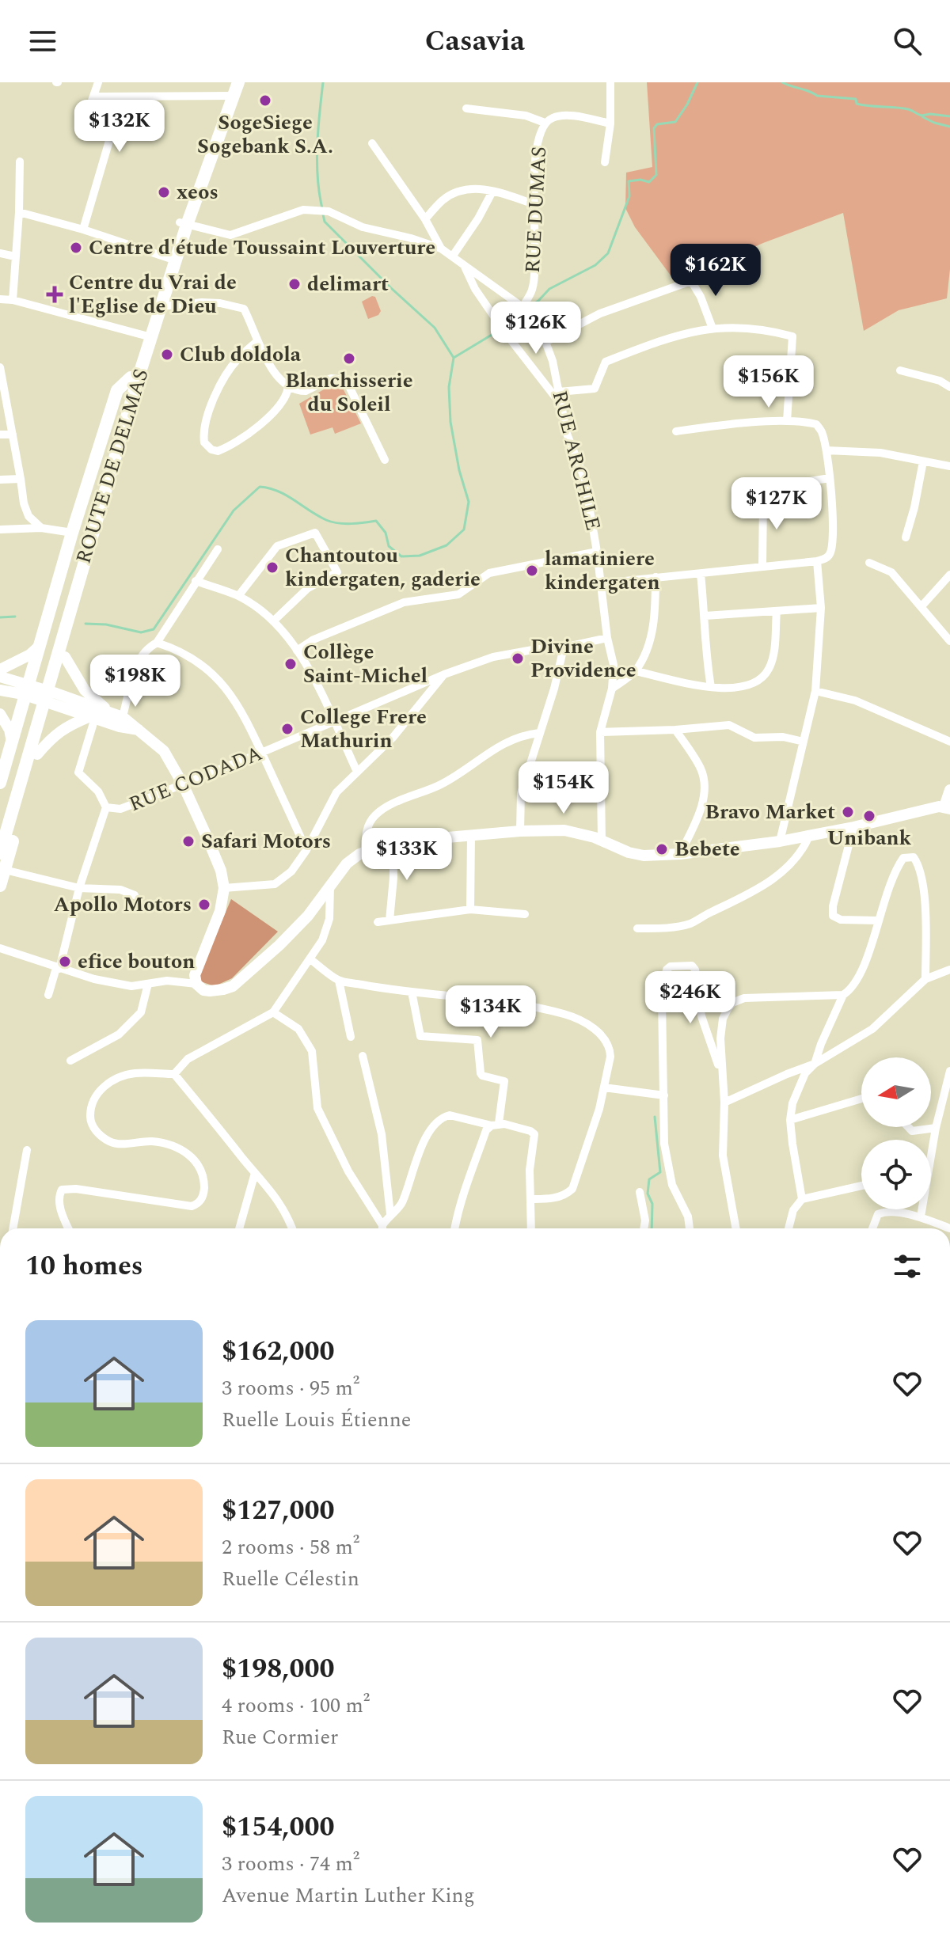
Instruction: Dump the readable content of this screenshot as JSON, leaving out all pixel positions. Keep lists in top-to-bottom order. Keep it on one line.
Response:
{"streets":{"main road":["ROUTE DE DELMAS"],"street":["RUE DUMAS","RUE ARCHILE","RUE CODADA"]},"crossings":[["RUE DUMAS","RUE ARCHILE"],["RUE ARCHILE","ROUTE DE DELMAS"],["RUE ARCHILE","RUE CODADA"]],"places":{"other":["SogeSiege Sogebank S.A.","xeos","Centre d'étude Toussaint Louverture","delimart","Club doldola","Blanchisserie du Soleil","Chantoutou kindergaten, gaderie","lamatiniere kindergaten","Divine Providence","Collège Saint-Michel","College Frere Mathurin","Bravo Market","Unibank","Safari Motors","Bebete","Apollo Motors","efice bouton"],"health":["Centre du Vrai de l'Eglise de Dieu"]},"north":"left","page":{"header":"Casavia","price":["$132K","$162K","$126K","$156K","$127K","$198K","$154K","$133K","$246K","$134K"],"heading":"10 homes","list":[{"name":"$162,000","note":"3 rooms · 95 m² · Ruelle Louis Étienne"},{"name":"$127,000","note":"2 rooms · 58 m² · Ruelle Célestin"},{"name":"$198,000","note":"4 rooms · 100 m² · Rue Cormier"},{"name":"$154,000","note":"3 rooms · 74 m² · Avenue Martin Luther King"}]}}
